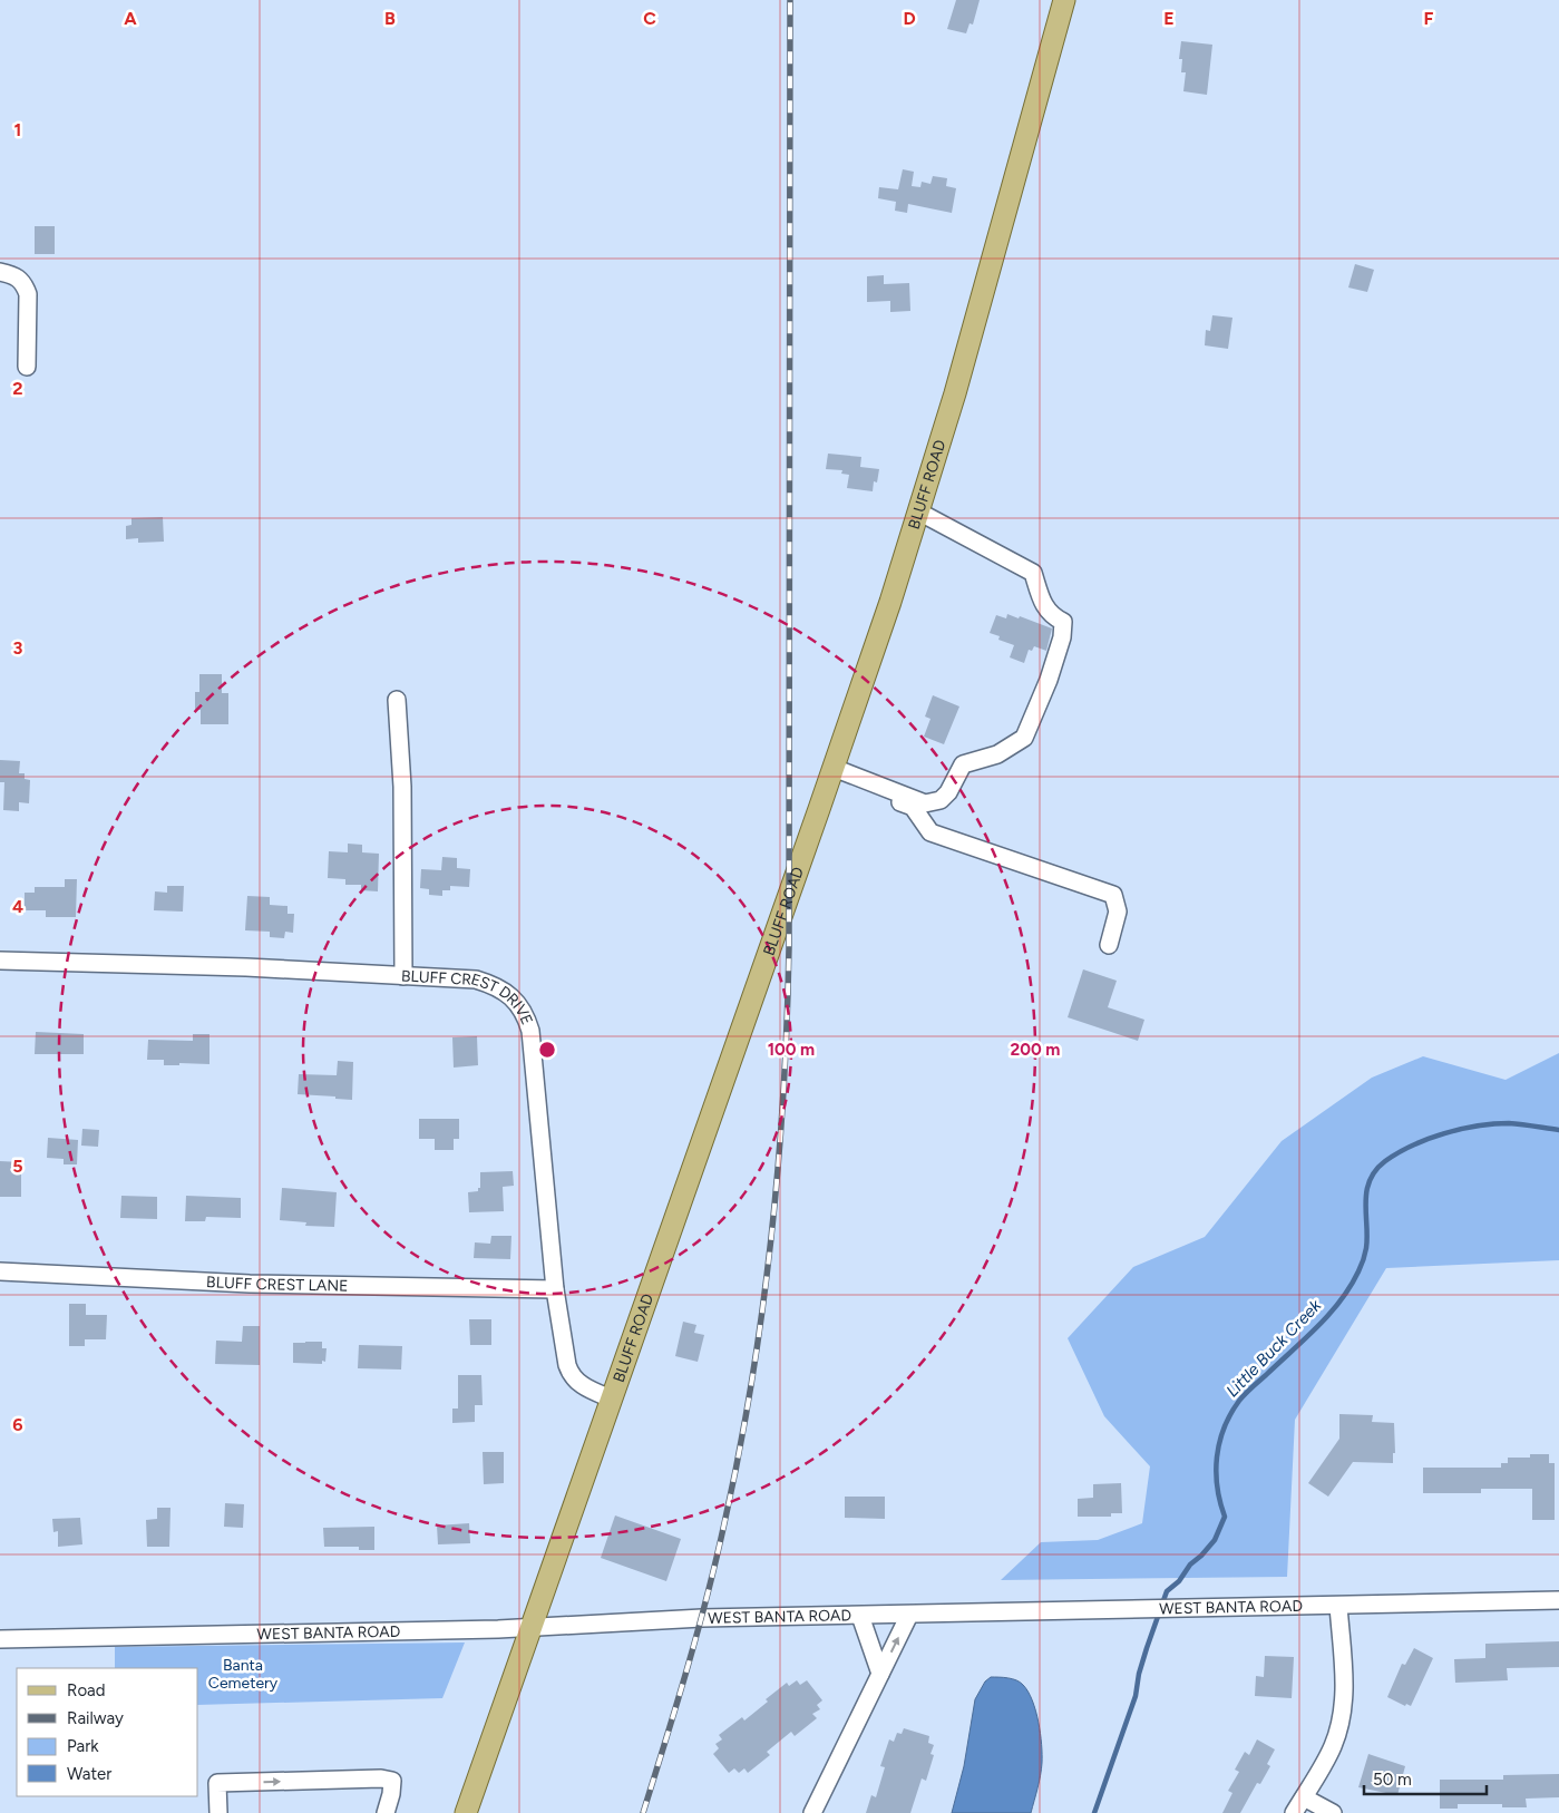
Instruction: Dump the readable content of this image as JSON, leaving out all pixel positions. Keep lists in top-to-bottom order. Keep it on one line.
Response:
{"streets":{"main road":["BLUFF ROAD"],"street":["BLUFF CREST DRIVE","BLUFF CREST LANE","WEST BANTA ROAD"]},"crossings":[["BLUFF ROAD","BLUFF CREST DRIVE"],["BLUFF ROAD","WEST BANTA ROAD"],["BLUFF CREST DRIVE","BLUFF CREST LANE"]],"water":["Little Buck Creek"],"parks":["Banta Cemetery"],"legend":["Road","Railway","Park","Water"],"scale_bar":"50 m","grid":{"columns":["A","B","C","D","E","F"],"rows":["1","2","3","4","5","6"]},"rings":["100 m","200 m"]}
